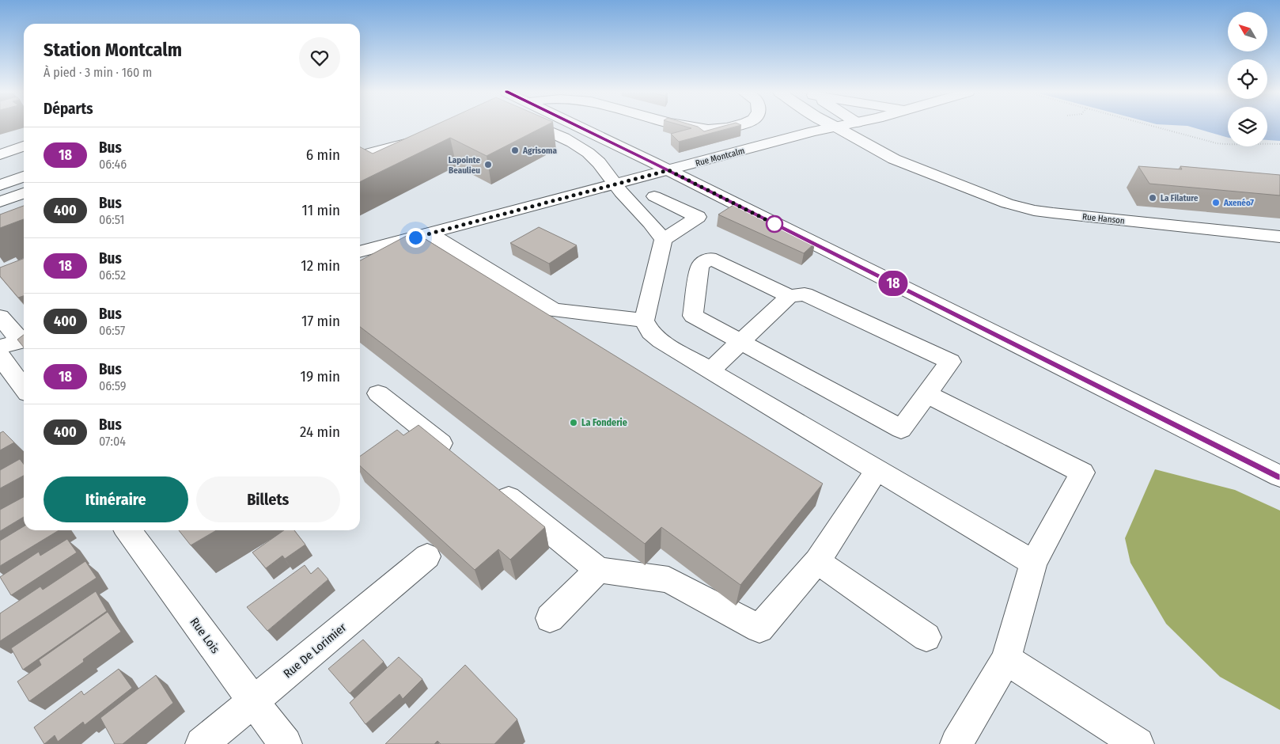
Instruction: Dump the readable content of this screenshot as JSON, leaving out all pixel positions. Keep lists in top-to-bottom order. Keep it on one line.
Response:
{"streets":{"main road":["Rue Montcalm","Rue Hanson","Rue Lois","Rue De Lorimier"]},"crossings":[["Rue Montcalm","Rue Hanson"],["Rue Lois","Rue De Lorimier"]],"places":["Agrisoma","Lapointe Beaulieu","La Filature","Axenéo7","La Fonderie"],"lines":["bus line 18"],"north":"top left","page":{"on_map":"18","heading":[["Station Montcalm","À pied · 3 min · 160 m"],"Départs"],"list":[{"mark":"18","name":"Bus","note":"06:46","value":"6 min"},{"mark":"400","name":"Bus","note":"06:51","value":"11 min"},{"mark":"18","name":"Bus","note":"06:52","value":"12 min"},{"mark":"400","name":"Bus","note":"06:57","value":"17 min"},{"mark":"18","name":"Bus","note":"06:59","value":"19 min"},{"mark":"400","name":"Bus","note":"07:04","value":"24 min"}],"buttons":["Itinéraire","Billets"]}}
